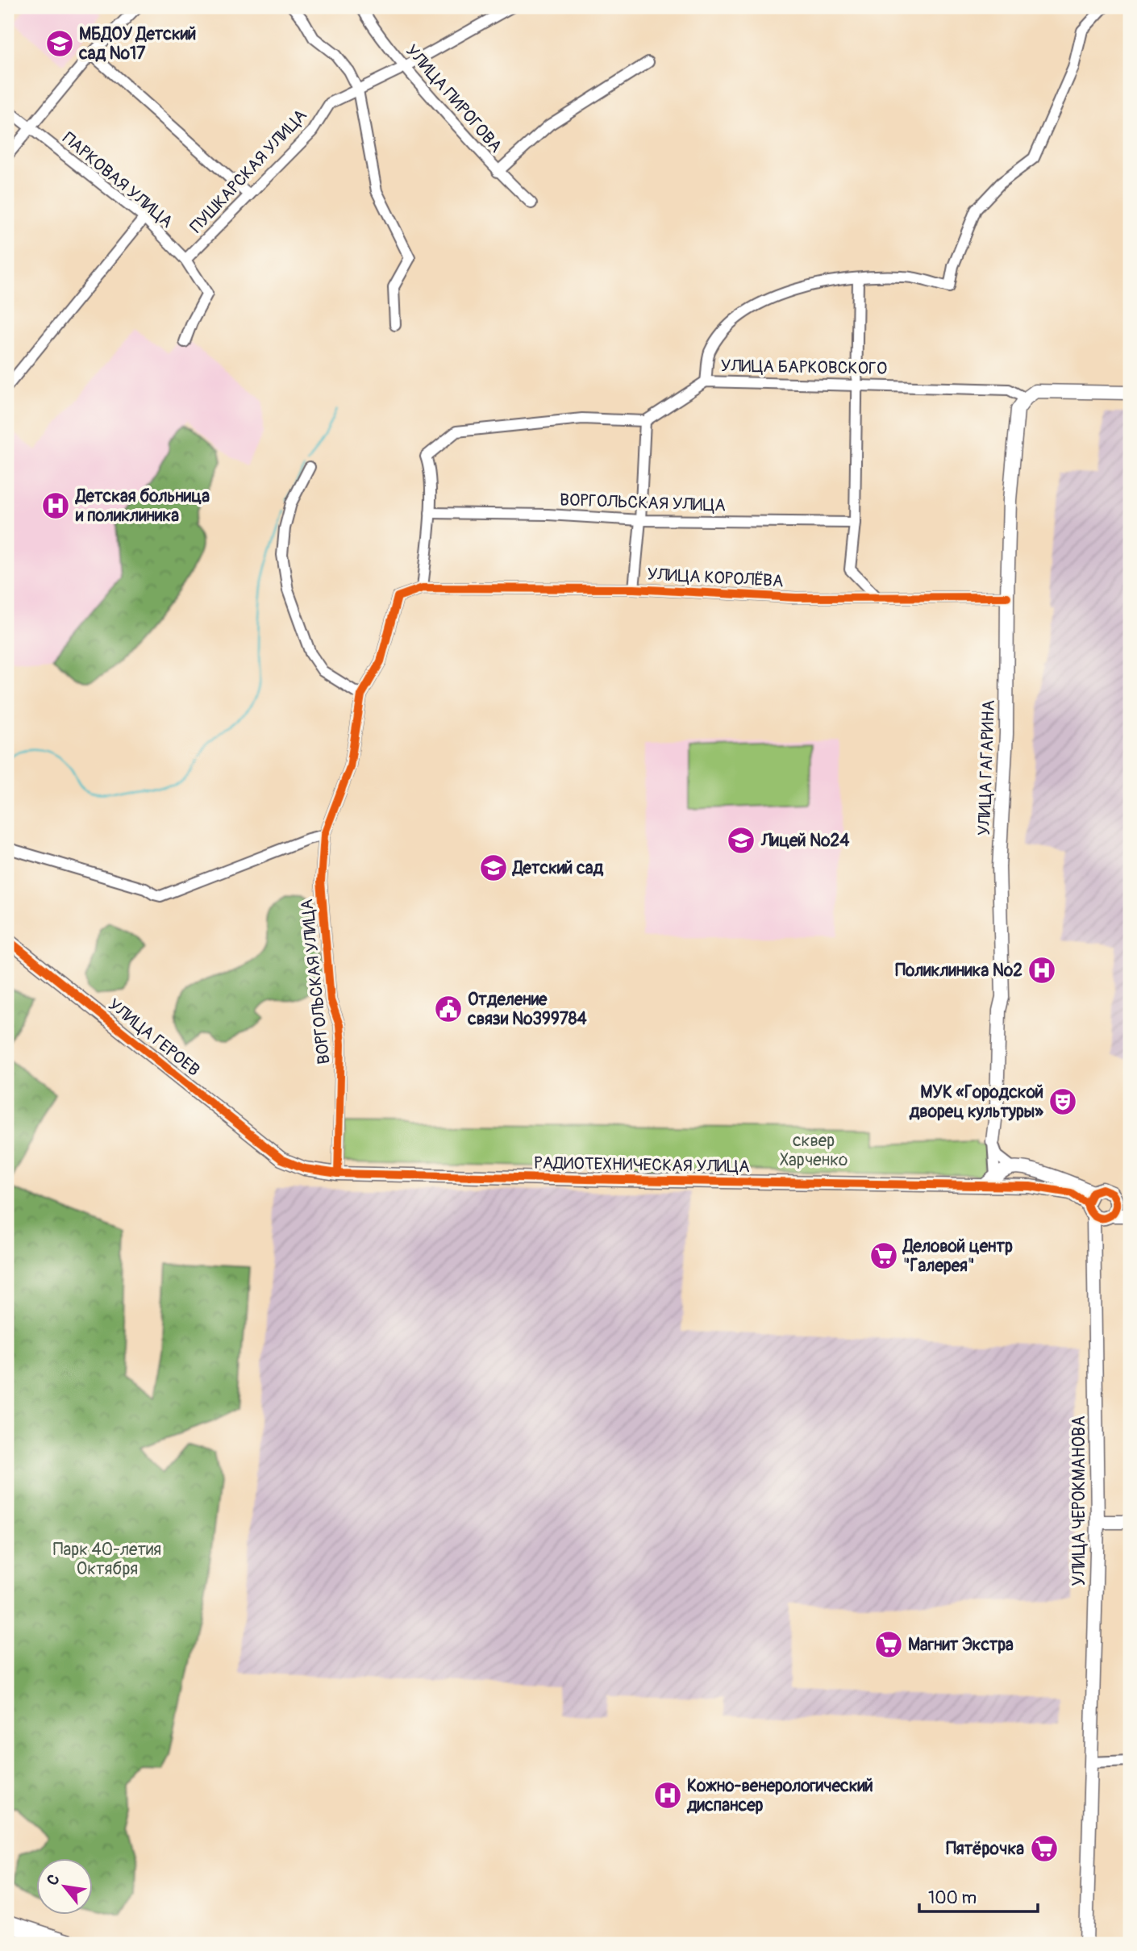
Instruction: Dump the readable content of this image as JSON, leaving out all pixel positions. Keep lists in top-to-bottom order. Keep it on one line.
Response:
{"streets":{"street":["УЛИЦА ПИРОГОВА","ПУШКАРСКАЯ УЛИЦА","ПАРКОВАЯ УЛИЦА","УЛИЦА БАРКОВСКОГО","ВОРГОЛЬСКАЯ УЛИЦА","УЛИЦА КОРОЛЁВА","УЛИЦА ГАГАРИНА","УЛИЦА ГЕРОЕВ","РАДИОТЕХНИЧЕСКАЯ УЛИЦА","УЛИЦА ЧЕРОКМАНОВА"]},"crossings":[["УЛИЦА ПИРОГОВА","ПУШКАРСКАЯ УЛИЦА"],["ПУШКАРСКАЯ УЛИЦА","ПАРКОВАЯ УЛИЦА"],["УЛИЦА БАРКОВСКОГО","УЛИЦА ГАГАРИНА"],["ВОРГОЛЬСКАЯ УЛИЦА","УЛИЦА КОРОЛЁВА"],["ВОРГОЛЬСКАЯ УЛИЦА","РАДИОТЕХНИЧЕСКАЯ УЛИЦА"],["УЛИЦА КОРОЛЁВА","УЛИЦА ГАГАРИНА"],["УЛИЦА ГАГАРИНА","РАДИОТЕХНИЧЕСКАЯ УЛИЦА"],["УЛИЦА ГЕРОЕВ","РАДИОТЕХНИЧЕСКАЯ УЛИЦА"],["РАДИОТЕХНИЧЕСКАЯ УЛИЦА","УЛИЦА ЧЕРОКМАНОВА"]],"parks":["сквер Харченко","Парк 40-летия Октября"],"places":{"school or university":["МБДОУ Детский сад №17","Лицей №24","Детский сад"],"hospital":["Детская больница и поликлиника","Поликлиника №2","Кожно-венерологический диспансер"],"public building":["Отделение связи №399784"],"theatre":["МУК «Городской дворец культуры»"],"supermarket":["Деловой центр \"Галерея\"","Магнит Экстра","Пятёрочка"]},"scale_bar":"100 m","north":"top left"}
